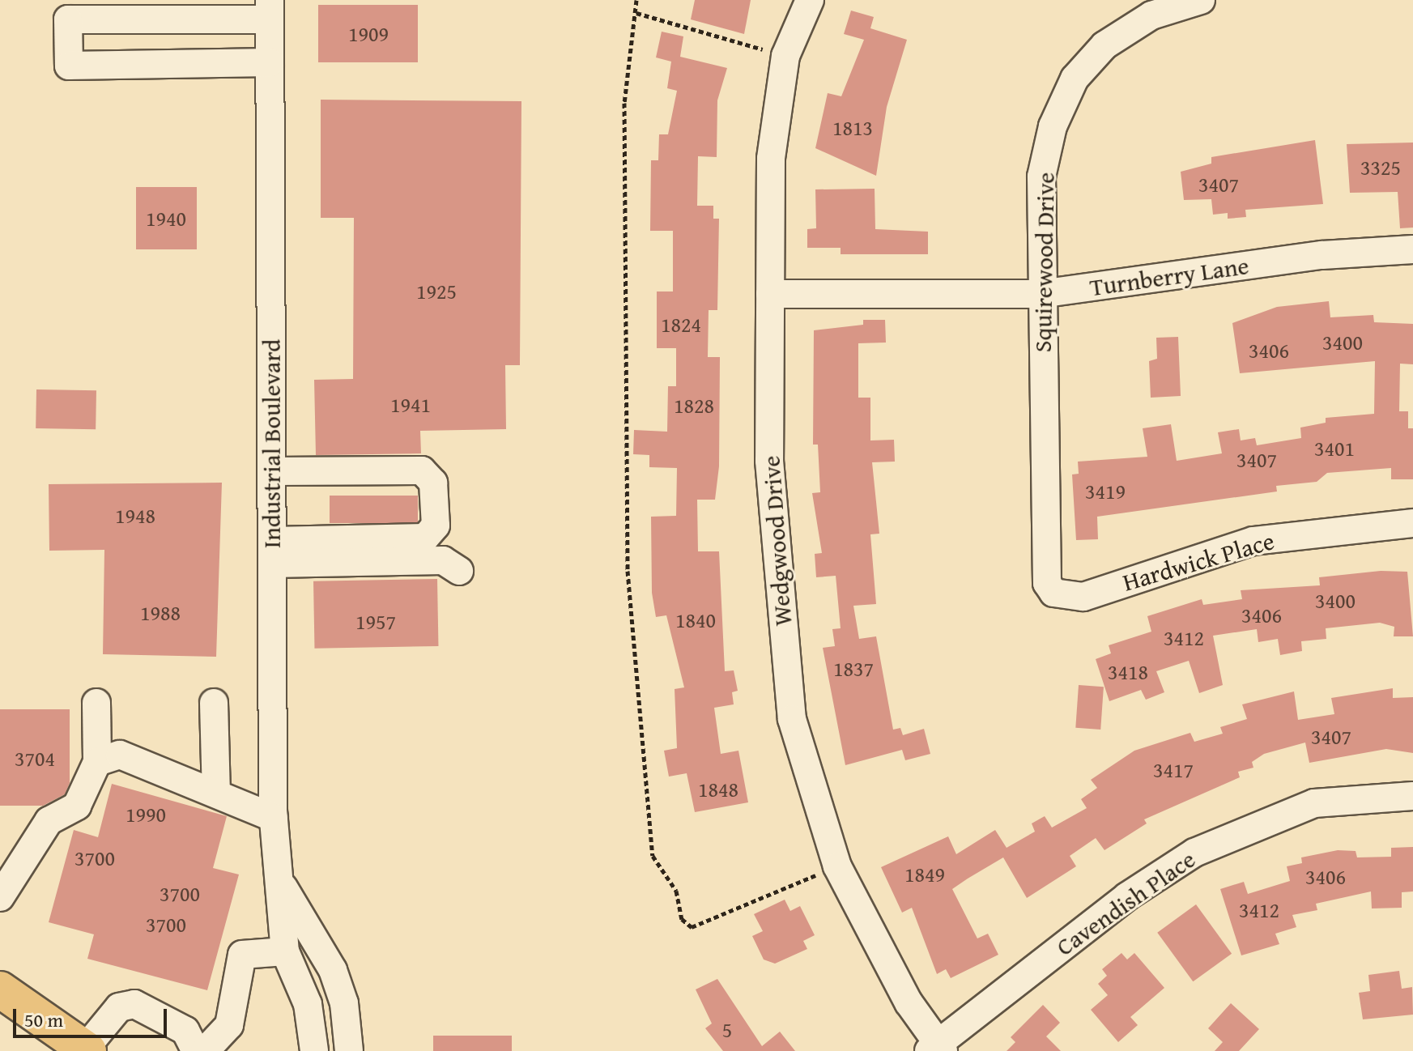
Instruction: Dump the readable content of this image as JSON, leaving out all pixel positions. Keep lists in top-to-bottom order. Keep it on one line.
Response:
{"streets":{"street":["Squirewood Drive","Turnberry Lane","Industrial Boulevard","Wedgwood Drive","Hardwick Place","Cavendish Place"]},"crossings":[["Squirewood Drive","Turnberry Lane"],["Squirewood Drive","Hardwick Place"],["Turnberry Lane","Wedgwood Drive"],["Wedgwood Drive","Cavendish Place"]],"house_numbers":["1909","1813","3325","3407","1940","1925","1824","3400","3406","1941","1828","3401","3407","3419","1948","3400","1988","3406","1840","1957","3412","1837","3418","3407","3704","3417","1848","1990","3700","1849","3406","3700","3412","3700","5"],"scale_bar":"50 m"}
